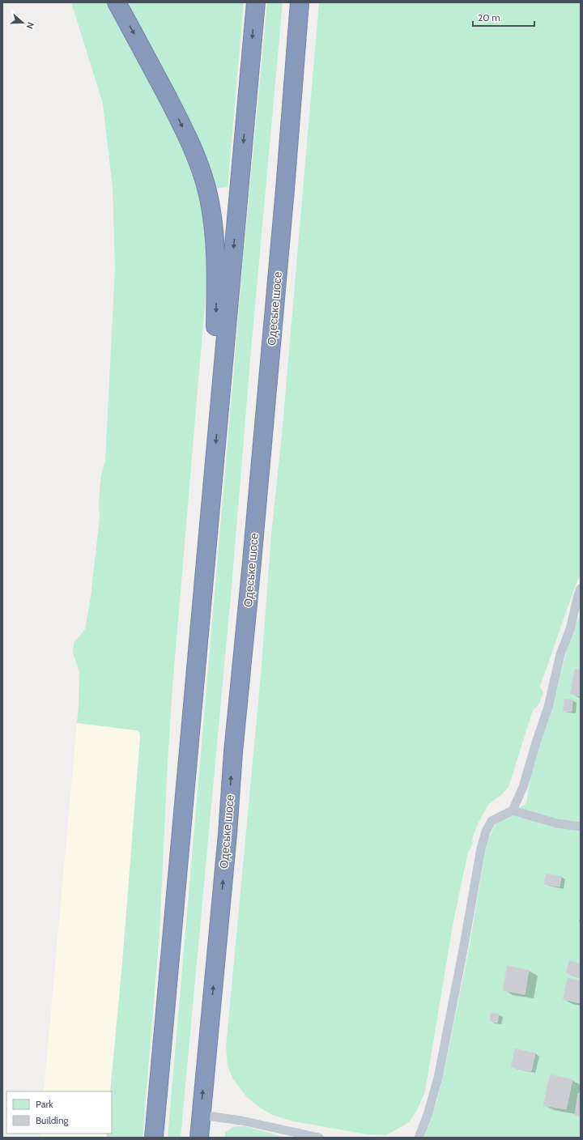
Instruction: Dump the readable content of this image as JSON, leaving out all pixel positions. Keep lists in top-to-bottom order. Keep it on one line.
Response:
{"streets":{"highway":["Одеське шосе"]},"legend":["Park","Building"],"scale_bar":"20 m","north":"right"}
